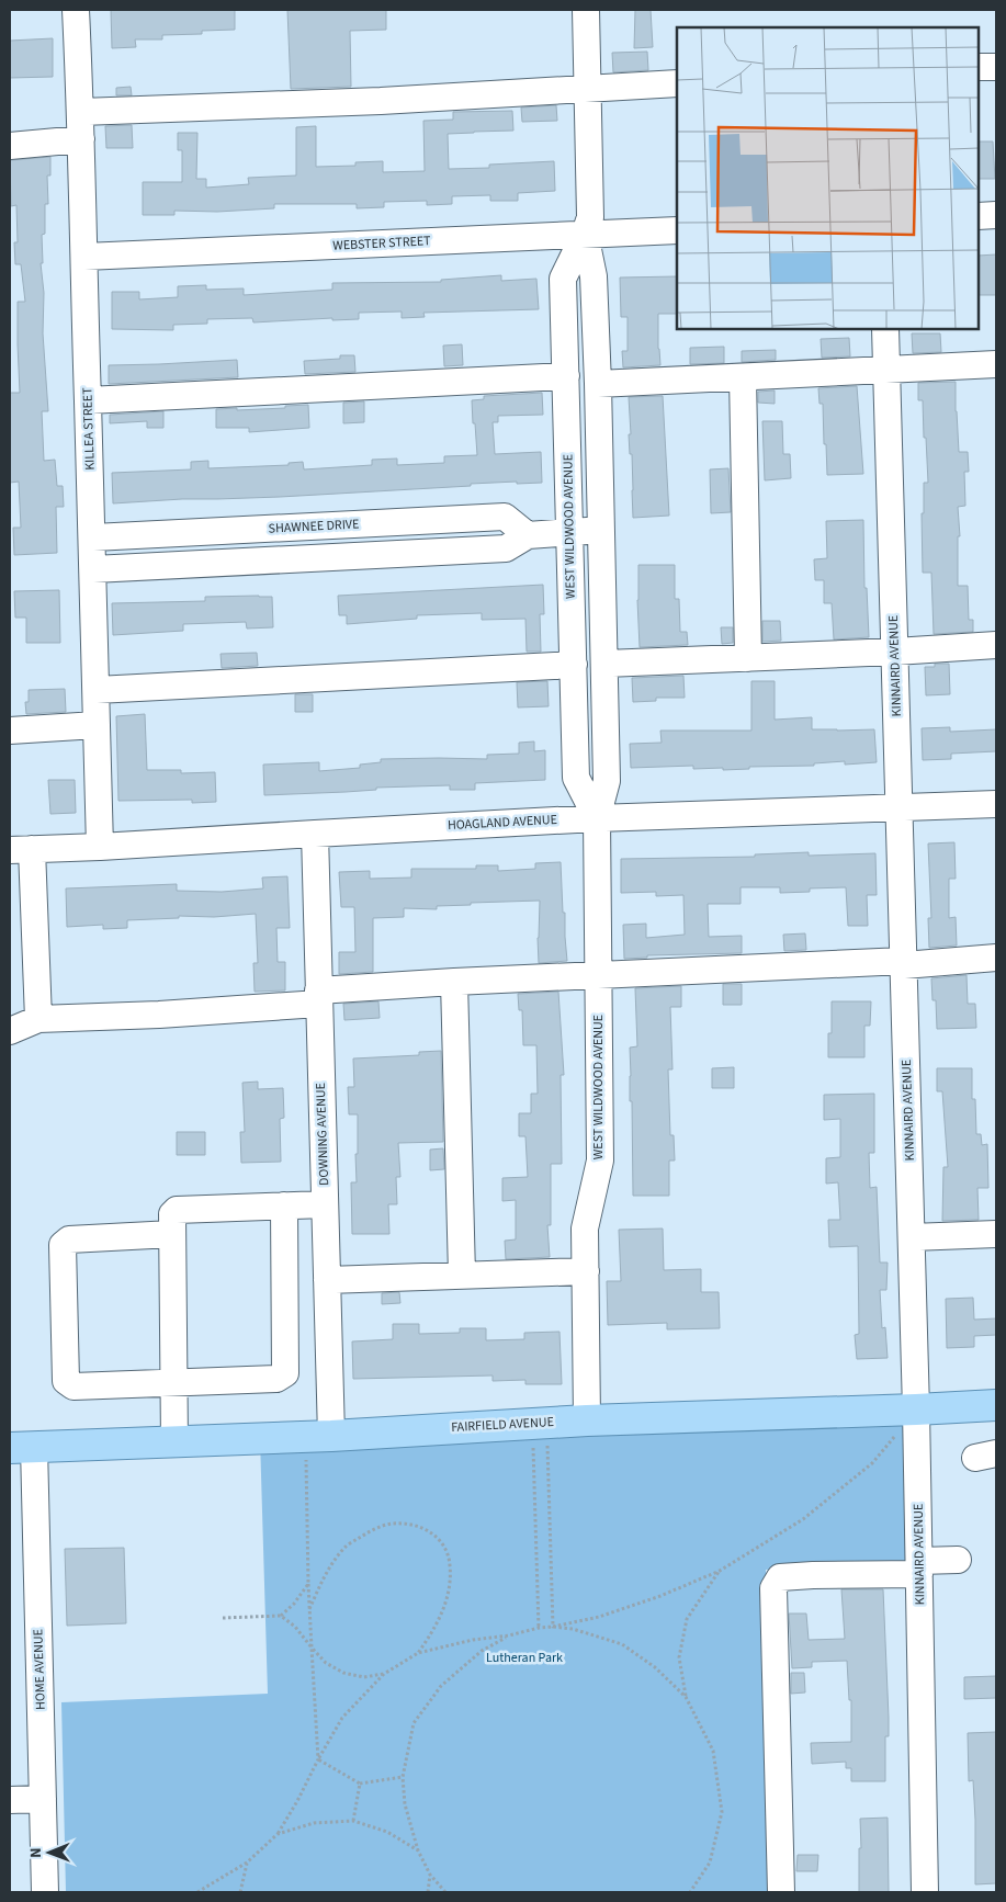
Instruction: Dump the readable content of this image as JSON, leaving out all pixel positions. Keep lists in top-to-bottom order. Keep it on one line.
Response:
{"streets":{"main road":["FAIRFIELD AVENUE"],"street":["WEBSTER STREET","KILLEA STREET","SHAWNEE DRIVE","WEST WILDWOOD AVENUE","KINNAIRD AVENUE","HOAGLAND AVENUE","DOWNING AVENUE","HOME AVENUE"]},"crossings":[["WEBSTER STREET","KILLEA STREET"],["WEBSTER STREET","WEST WILDWOOD AVENUE"],["KILLEA STREET","SHAWNEE DRIVE"],["KILLEA STREET","HOAGLAND AVENUE"],["WEST WILDWOOD AVENUE","HOAGLAND AVENUE"],["WEST WILDWOOD AVENUE","FAIRFIELD AVENUE"],["KINNAIRD AVENUE","HOAGLAND AVENUE"],["KINNAIRD AVENUE","FAIRFIELD AVENUE"],["HOAGLAND AVENUE","DOWNING AVENUE"],["DOWNING AVENUE","FAIRFIELD AVENUE"],["FAIRFIELD AVENUE","HOME AVENUE"]],"parks":["Lutheran Park"],"north":"left"}
